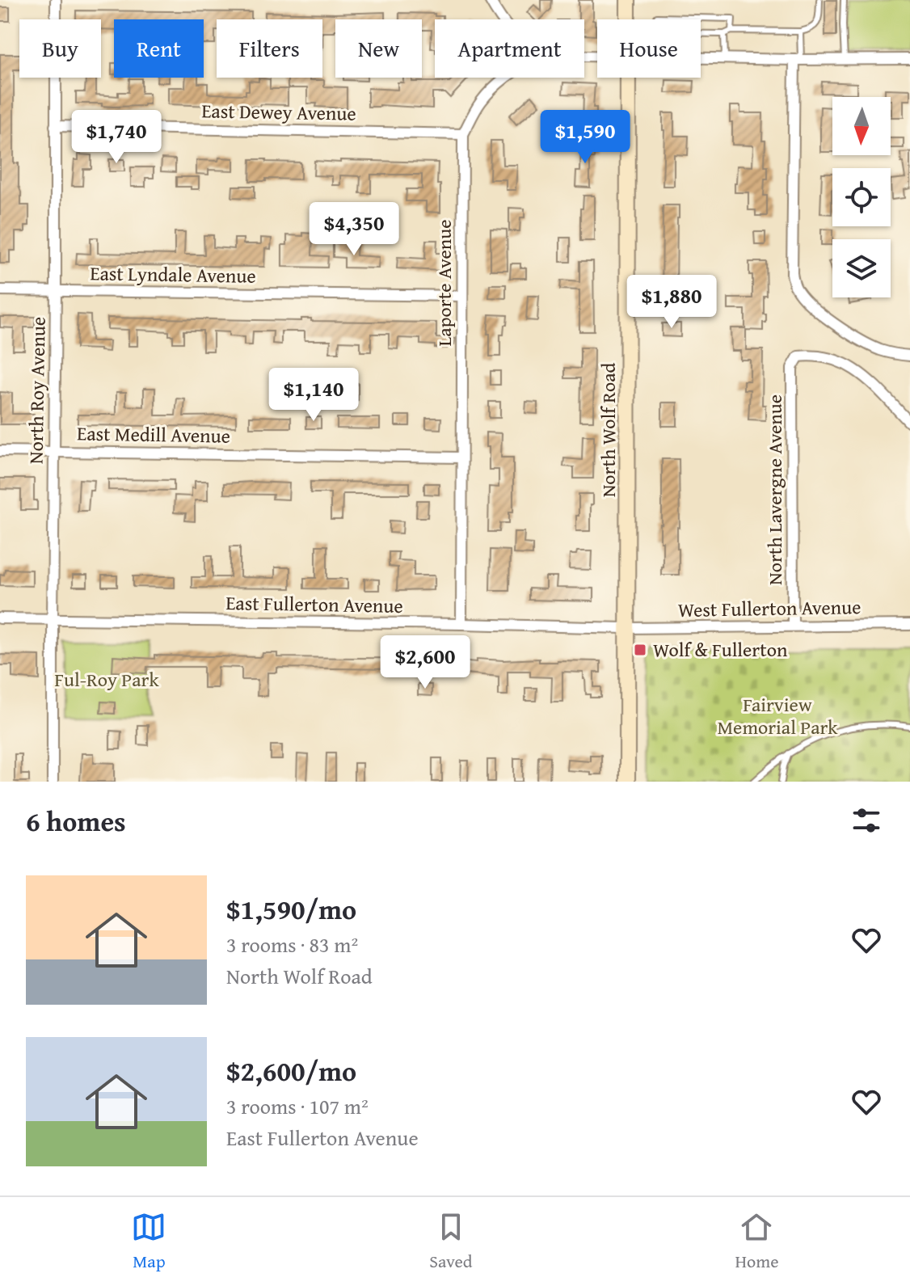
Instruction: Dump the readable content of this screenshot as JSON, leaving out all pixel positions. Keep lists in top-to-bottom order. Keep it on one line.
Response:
{"streets":{"main road":["North Wolf Road"],"street":["East Dewey Avenue","East Lyndale Avenue","Laporte Avenue","North Roy Avenue","East Medill Avenue","North Lavergne Avenue","East Fullerton Avenue","West Fullerton Avenue"]},"crossings":[["East Dewey Avenue","Laporte Avenue"],["East Dewey Avenue","North Roy Avenue"],["East Lyndale Avenue","Laporte Avenue"],["East Lyndale Avenue","North Roy Avenue"],["Laporte Avenue","East Medill Avenue"],["Laporte Avenue","East Fullerton Avenue"],["North Roy Avenue","East Medill Avenue"],["North Roy Avenue","East Fullerton Avenue"],["North Wolf Road","East Fullerton Avenue"],["North Wolf Road","West Fullerton Avenue"],["North Lavergne Avenue","West Fullerton Avenue"],["East Fullerton Avenue","West Fullerton Avenue"]],"parks":["Ful-Roy Park","Fairview Memorial Park"],"places":{"transit":["Wolf & Fullerton"]},"north":"bottom","page":{"chip":["Buy","Rent","Filters","New","Apartment","House"],"price":["$1,740","$1,590","$4,350","$1,880","$1,140","$2,600"],"heading":"6 homes","list":[{"name":"$1,590/mo","note":"3 rooms · 83 m² · North Wolf Road"},{"name":"$2,600/mo","note":"3 rooms · 107 m² · East Fullerton Avenue"}],"tabs":["Map","Saved","Home"]}}
